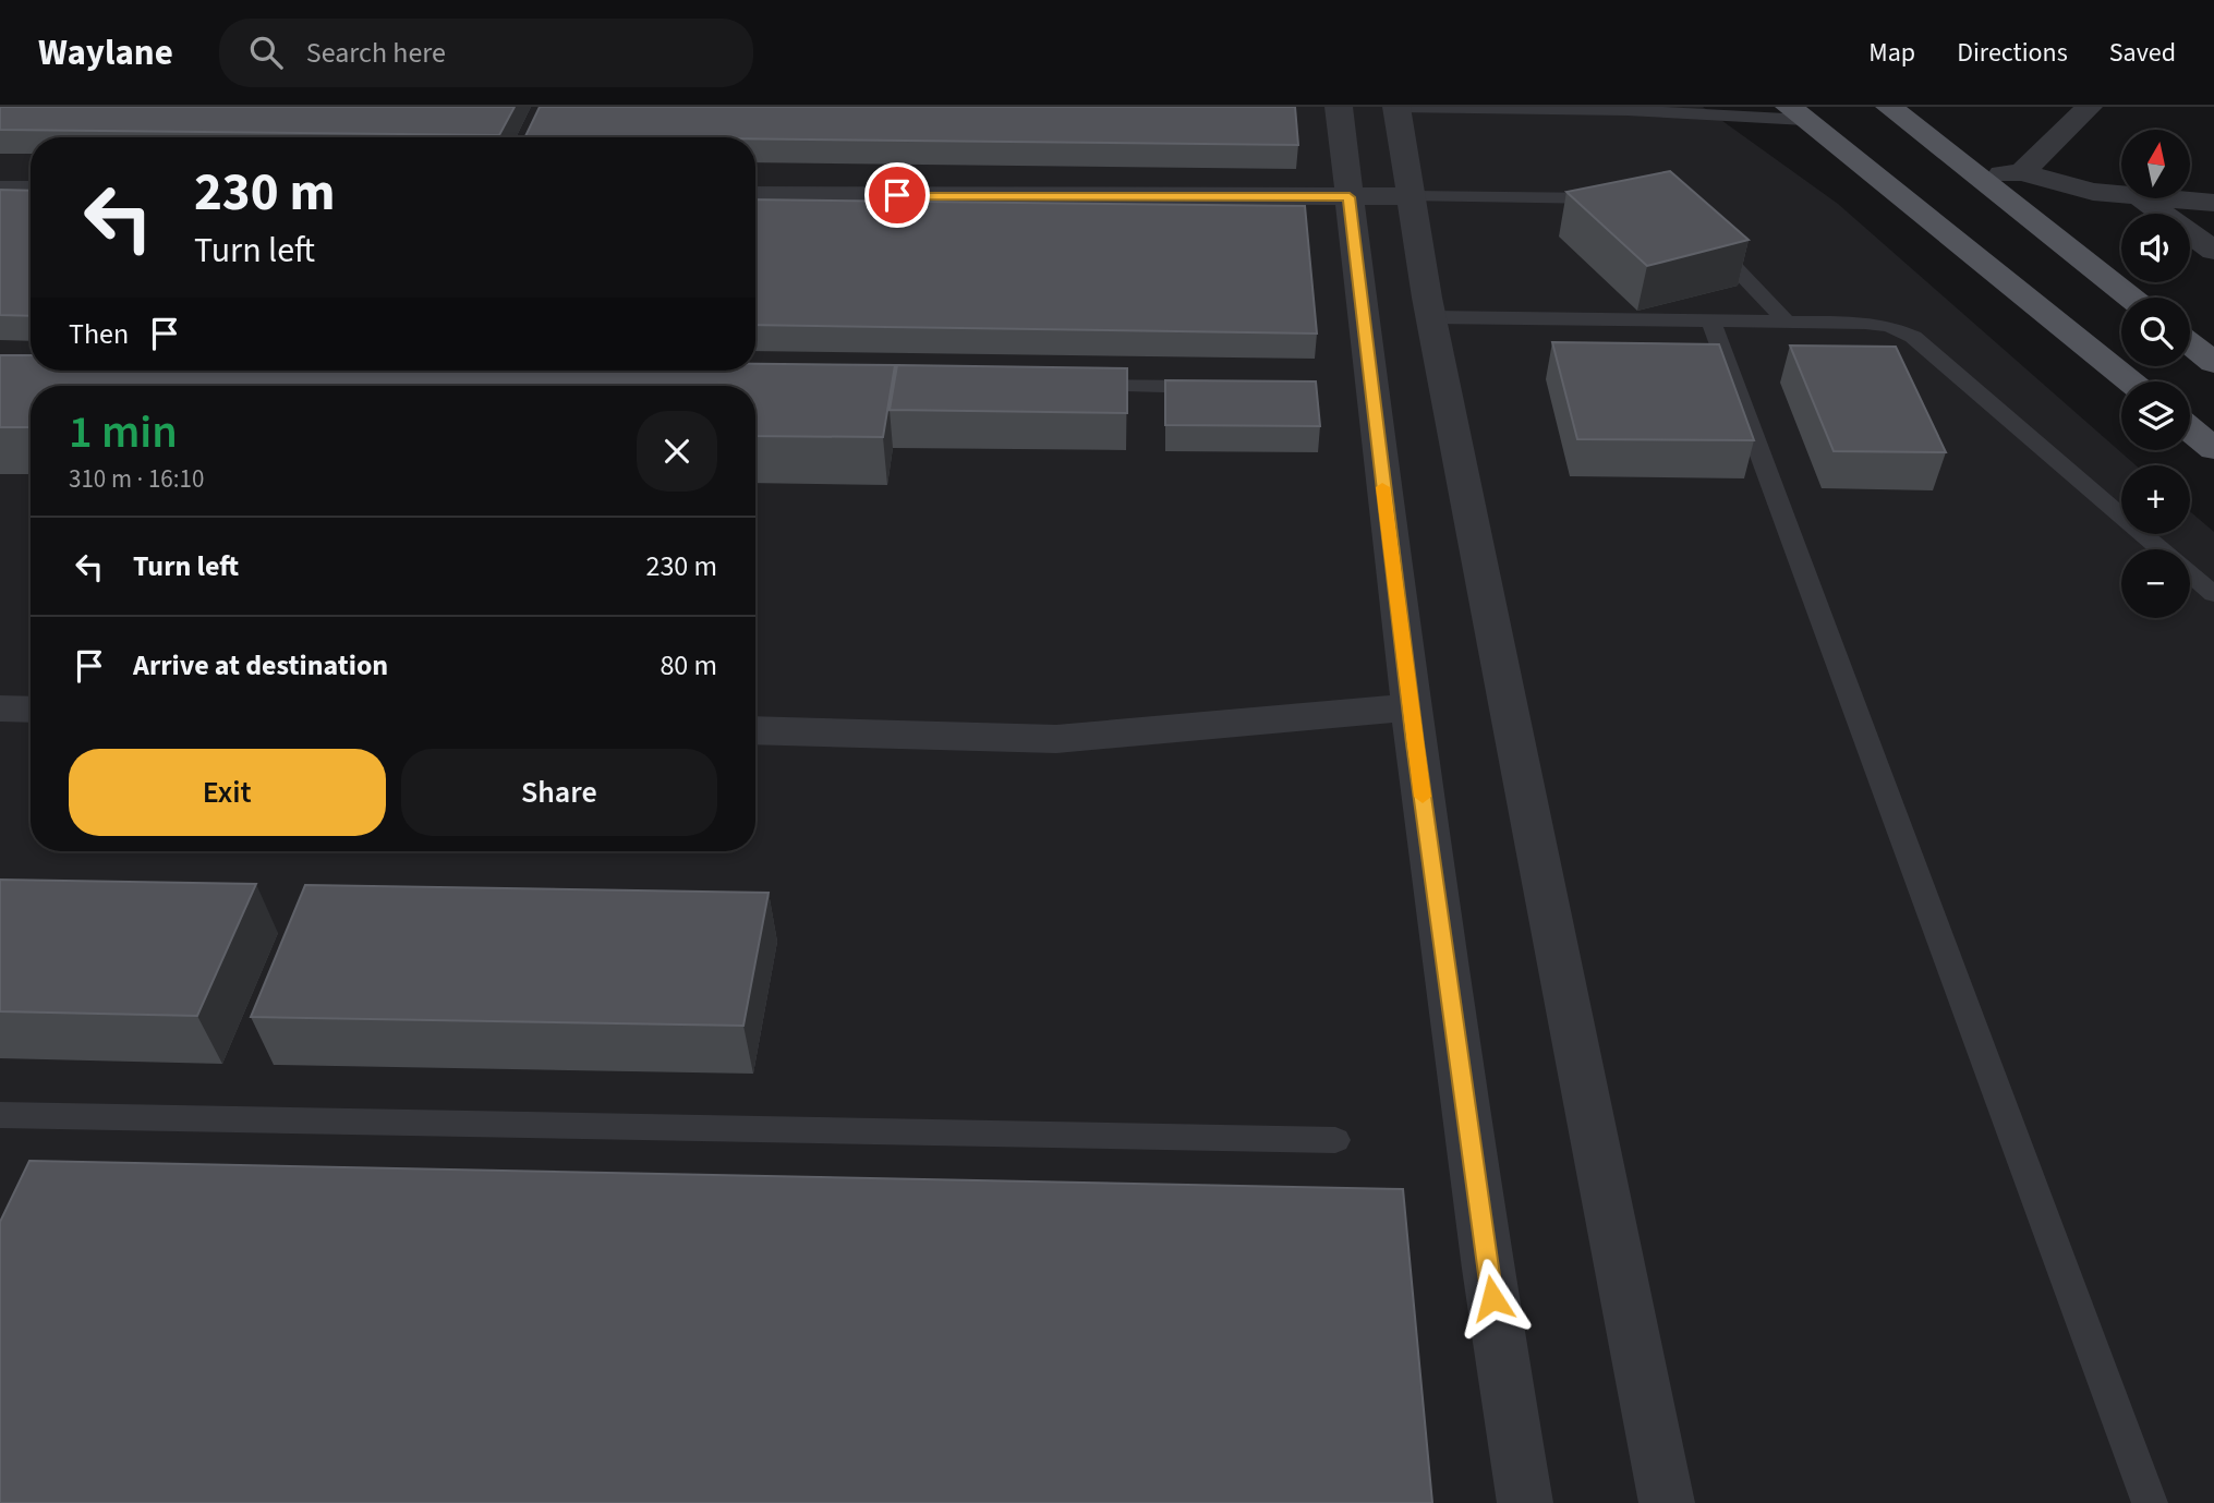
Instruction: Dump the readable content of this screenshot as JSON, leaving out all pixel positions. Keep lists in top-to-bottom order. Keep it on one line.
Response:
{"north":"top","page":{"header":"Waylane","search":"Search here","nav":["Map","Directions","Saved"],"map_buttons":["+","−"],"turn":["230 m","Turn left"],"then":"Then","heading":["1 min","310 m · 16:10"],"list":[{"name":"Turn left","value":"230 m"},{"name":"Arrive at destination","value":"80 m"}],"buttons":["Exit","Share"]}}
